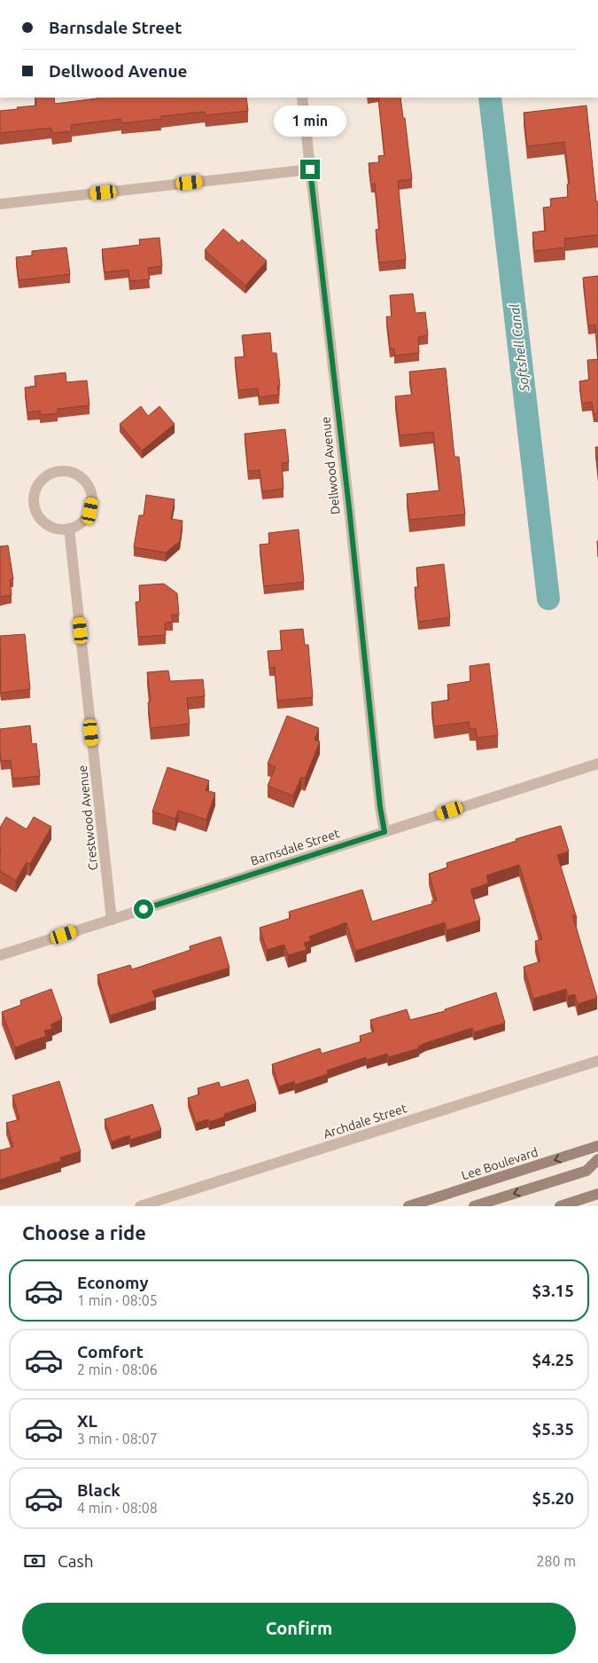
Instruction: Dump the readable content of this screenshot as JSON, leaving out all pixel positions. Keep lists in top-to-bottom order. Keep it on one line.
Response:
{"streets":{"main road":["Lee Boulevard"],"street":["Dellwood Avenue","Crestwood Avenue","Barnsdale Street","Archdale Street"]},"crossings":[["Dellwood Avenue","Barnsdale Street"],["Crestwood Avenue","Barnsdale Street"]],"water":["Softshell Canal"],"page":{"banner":["Barnsdale Street","Dellwood Avenue"],"bubble":"1 min","heading":"Choose a ride","list":[{"name":"Economy","note":"1 min · 08:05","value":"$3.15"},{"name":"Comfort","note":"2 min · 08:06","value":"$4.25"},{"name":"XL","note":"3 min · 08:07","value":"$5.35"},{"name":"Black","note":"4 min · 08:08","value":"$5.20"}],"pay":["Cash","280 m"],"buttons":"Confirm"}}
